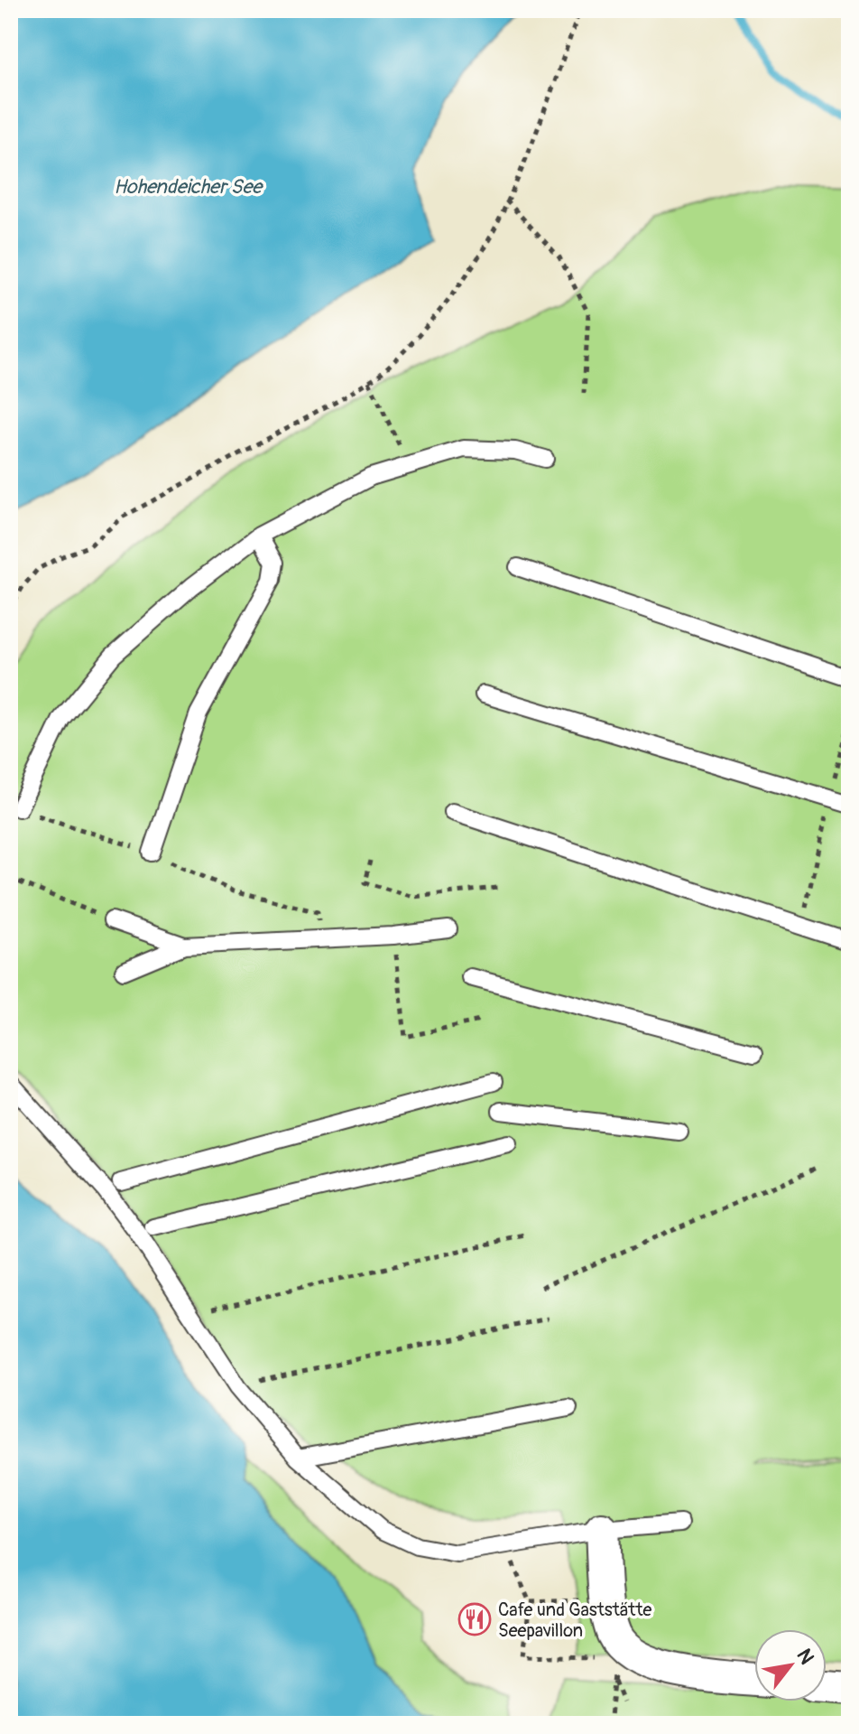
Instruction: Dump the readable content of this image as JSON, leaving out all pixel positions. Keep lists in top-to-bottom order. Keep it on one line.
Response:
{"water":["Hohendeicher See"],"places":{"restaurant":["Cafe und Gaststätte Seepavillon"]},"north":"top right"}
